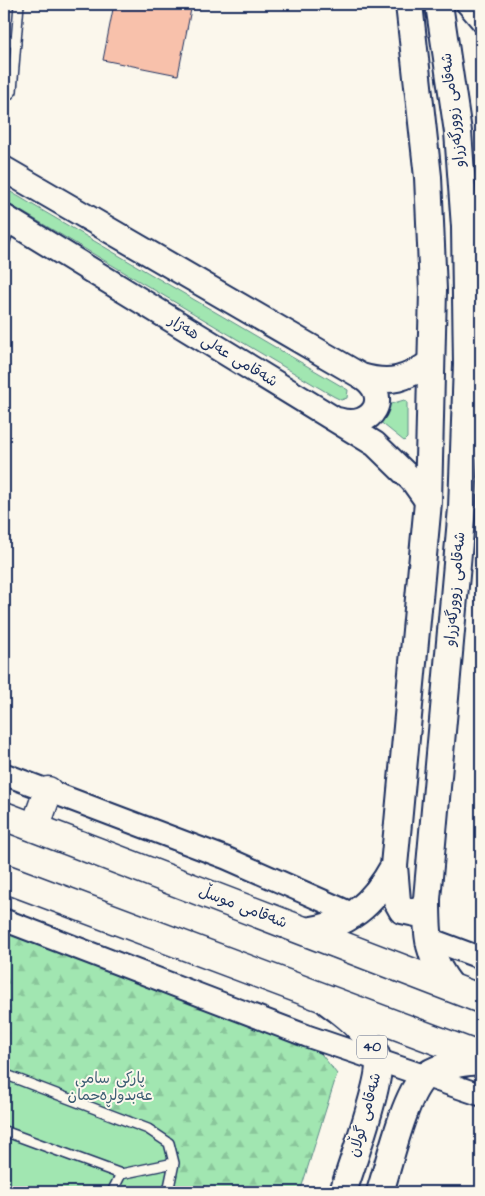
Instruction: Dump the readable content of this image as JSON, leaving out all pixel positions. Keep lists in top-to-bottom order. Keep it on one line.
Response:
{"streets":{"highway":["شەقامی موسڵ"],"main road":["شەقامی زوورگەزراو","شەقامی عەلی هەژار","40","شەقامی گوڵان"]},"crossings":[["شەقامی زوورگەزراو","شەقامی موسڵ"]],"parks":["پارکی سامی عەبدولڕەحمان"]}
